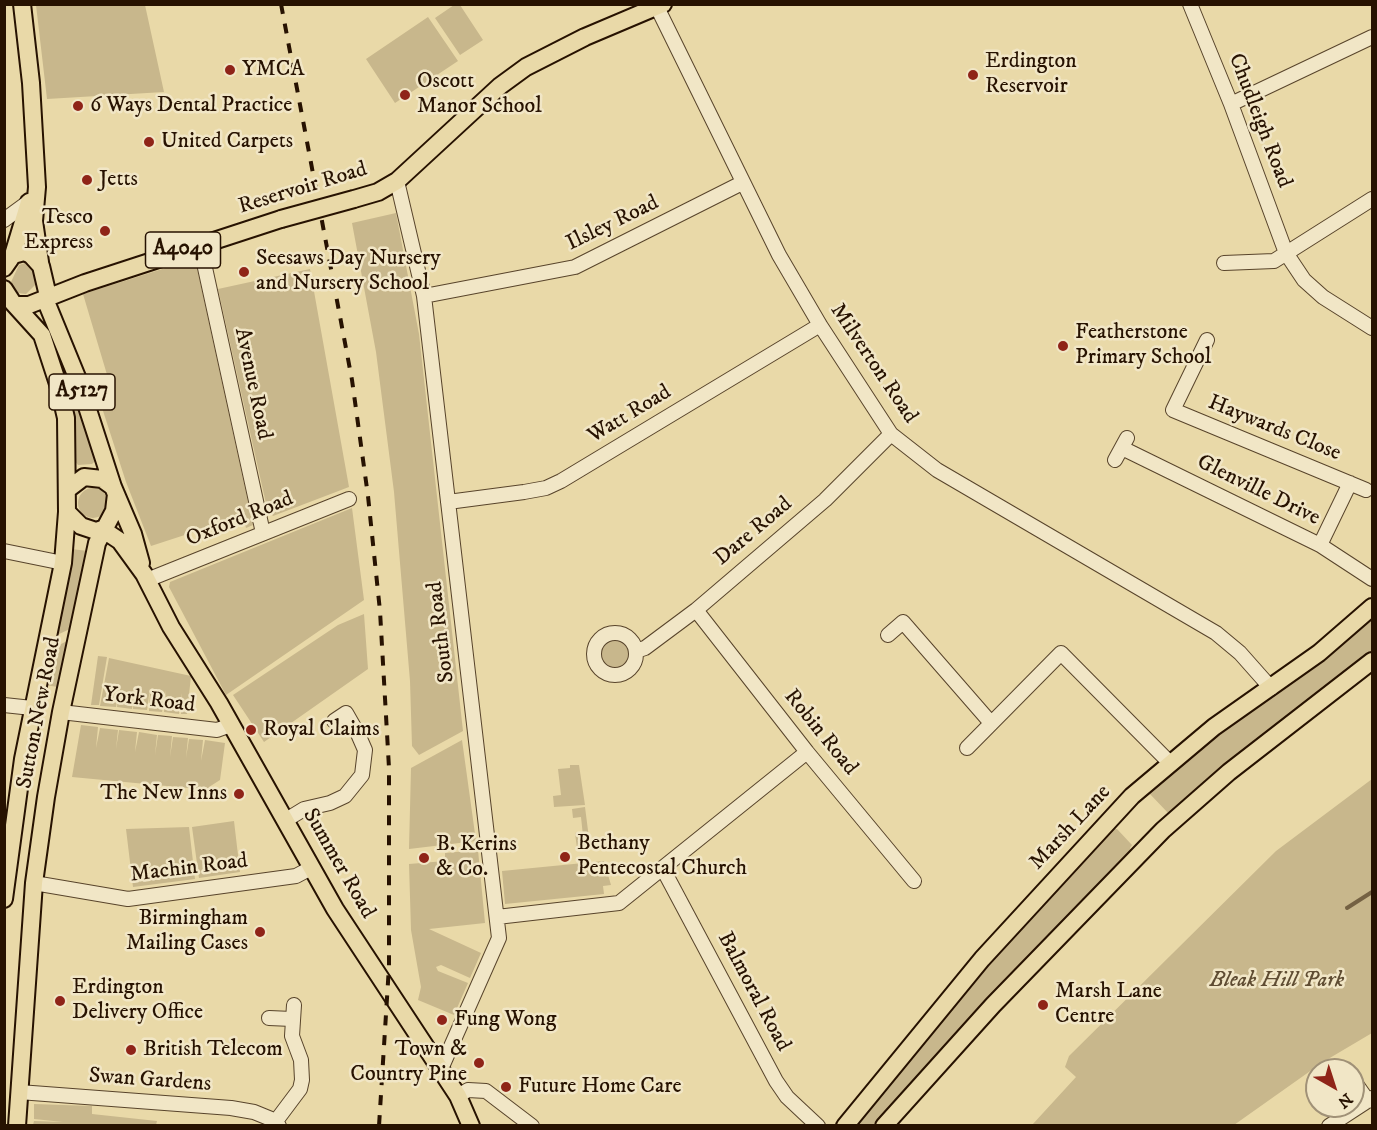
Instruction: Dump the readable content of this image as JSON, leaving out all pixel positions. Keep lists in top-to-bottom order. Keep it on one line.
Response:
{"streets":{"main road":["Reservoir Road","A4040","A5127","Sutton New Road","Marsh Lane","Summer Road"],"street":["Chudleigh Road","Ilsley Road","Milverton Road","Avenue Road","Watt Road","Haywards Close","Glenville Drive","Oxford Road","Dare Road","South Road","York Road","Robin Road","Machin Road","Balmoral Road","Swan Gardens"]},"crossings":[["Reservoir Road","Milverton Road"],["Reservoir Road","Avenue Road"],["Reservoir Road","A5127"],["Reservoir Road","South Road"],["Reservoir Road","Summer Road"],["Ilsley Road","Milverton Road"],["Ilsley Road","South Road"],["Milverton Road","Watt Road"],["Milverton Road","Dare Road"],["Milverton Road","Marsh Lane"],["Avenue Road","Oxford Road"],["A5127","Sutton New Road"],["A5127","Summer Road"],["Watt Road","South Road"],["Haywards Close","Glenville Drive"],["Oxford Road","Summer Road"],["Dare Road","Robin Road"],["South Road","Summer Road"],["York Road","Sutton New Road"],["York Road","Summer Road"],["Sutton New Road","Summer Road"],["Sutton New Road","Machin Road"],["Sutton New Road","Swan Gardens"],["Summer Road","Machin Road"]],"parks":["Bleak Hill Park"],"places":["YMCA","Erdington Reservoir","Oscott Manor School","6 Ways Dental Practice","United Carpets","Jetts","Tesco Express","Seesaws Day Nursery and Nursery School","Featherstone Primary School","Royal Claims","The New Inns","Bethany Pentecostal Church","B. Kerins & Co.","Birmingham Mailing Cases","Erdington Delivery Office","Marsh Lane Centre","Fung Wong","British Telecom","Town & Country Pine","Future Home Care"],"north":"bottom right"}
